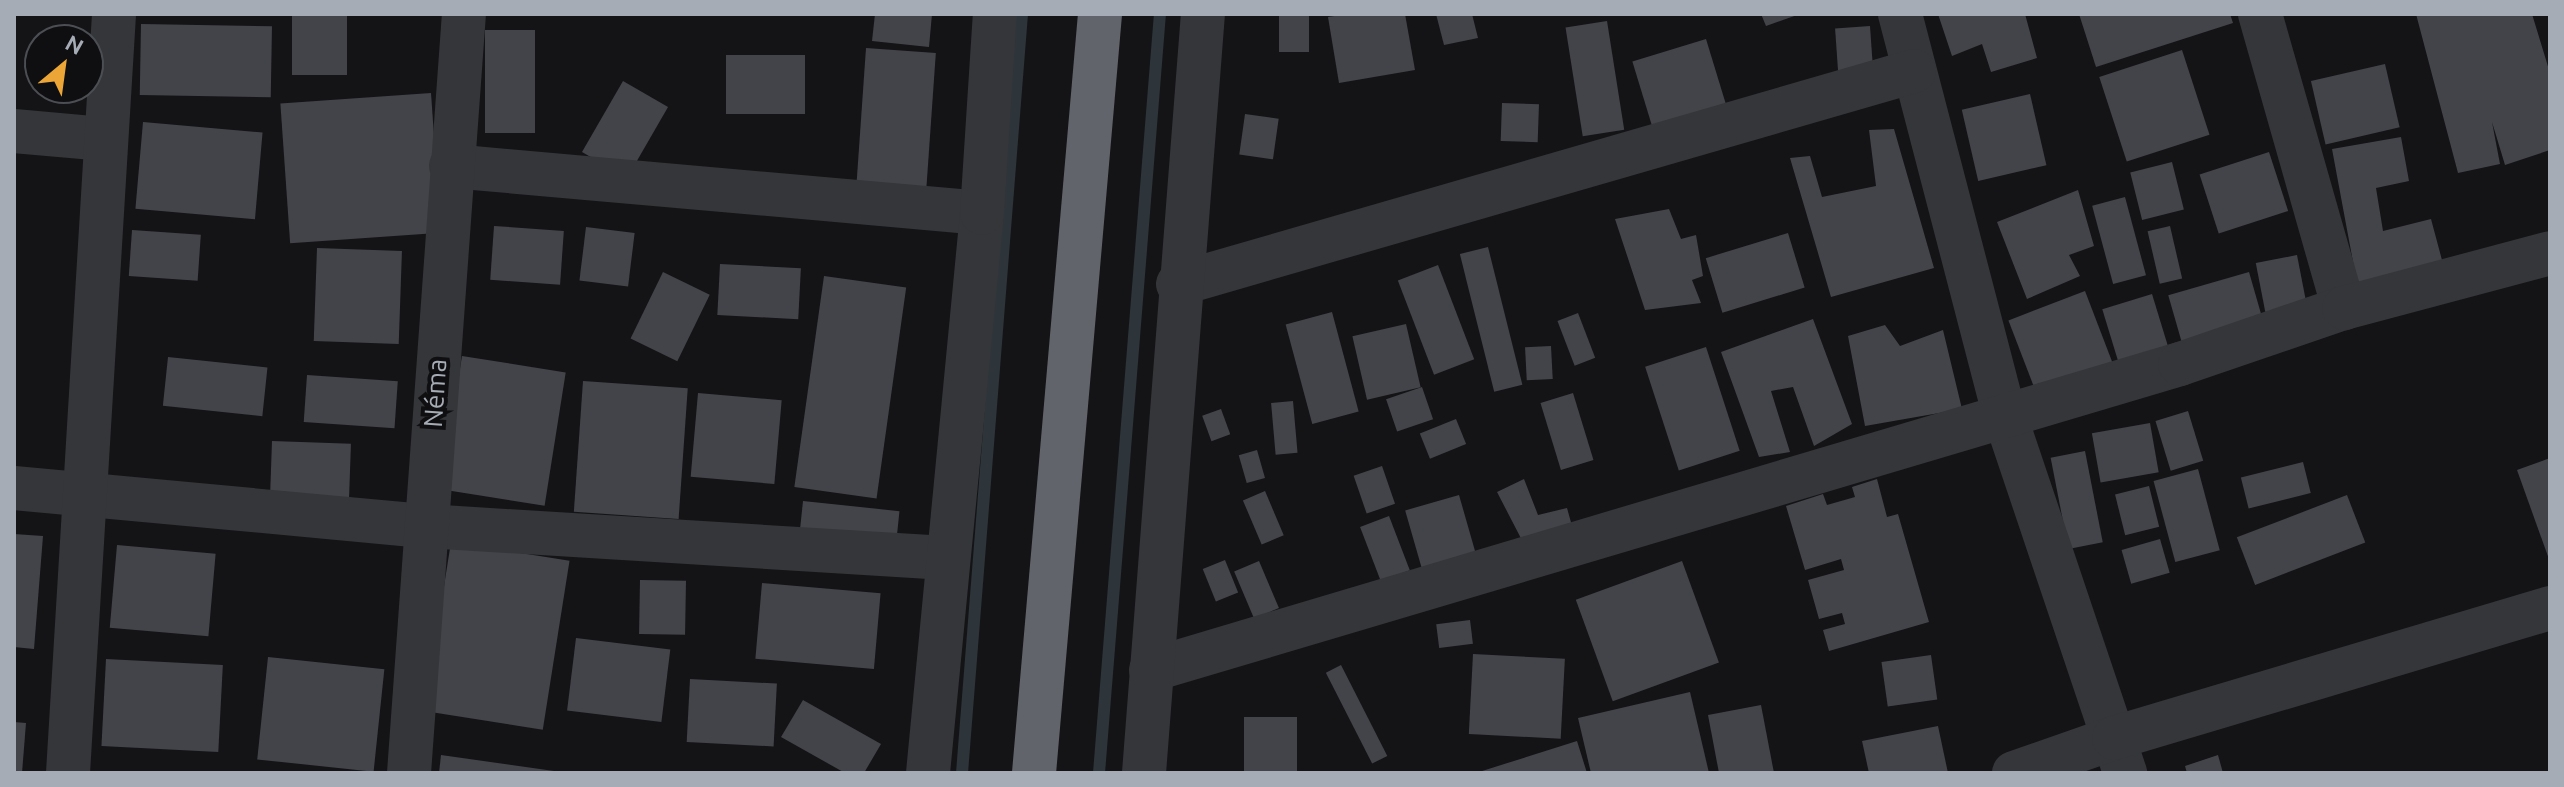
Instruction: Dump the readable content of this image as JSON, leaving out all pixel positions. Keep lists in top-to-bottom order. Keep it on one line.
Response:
{"streets":{"street":["Néma"]},"north":"top right"}
